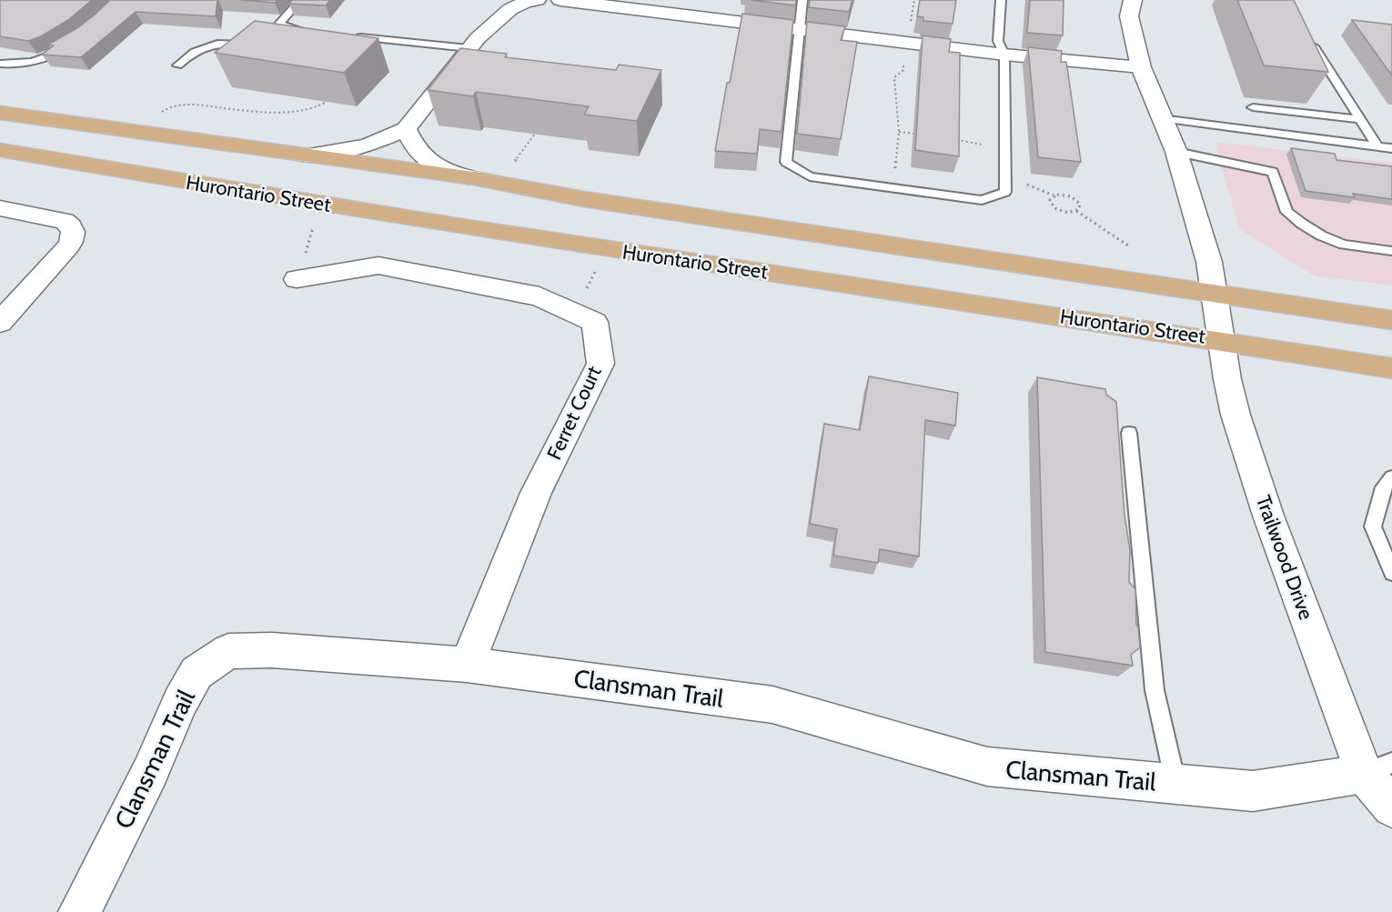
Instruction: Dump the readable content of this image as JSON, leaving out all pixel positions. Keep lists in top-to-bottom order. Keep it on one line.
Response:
{"streets":{"main road":["Hurontario Street"],"street":["Ferret Court","Trailwood Drive","Clansman Trail"]},"crossings":[["Hurontario Street","Trailwood Drive"],["Ferret Court","Clansman Trail"],["Trailwood Drive","Clansman Trail"]]}
